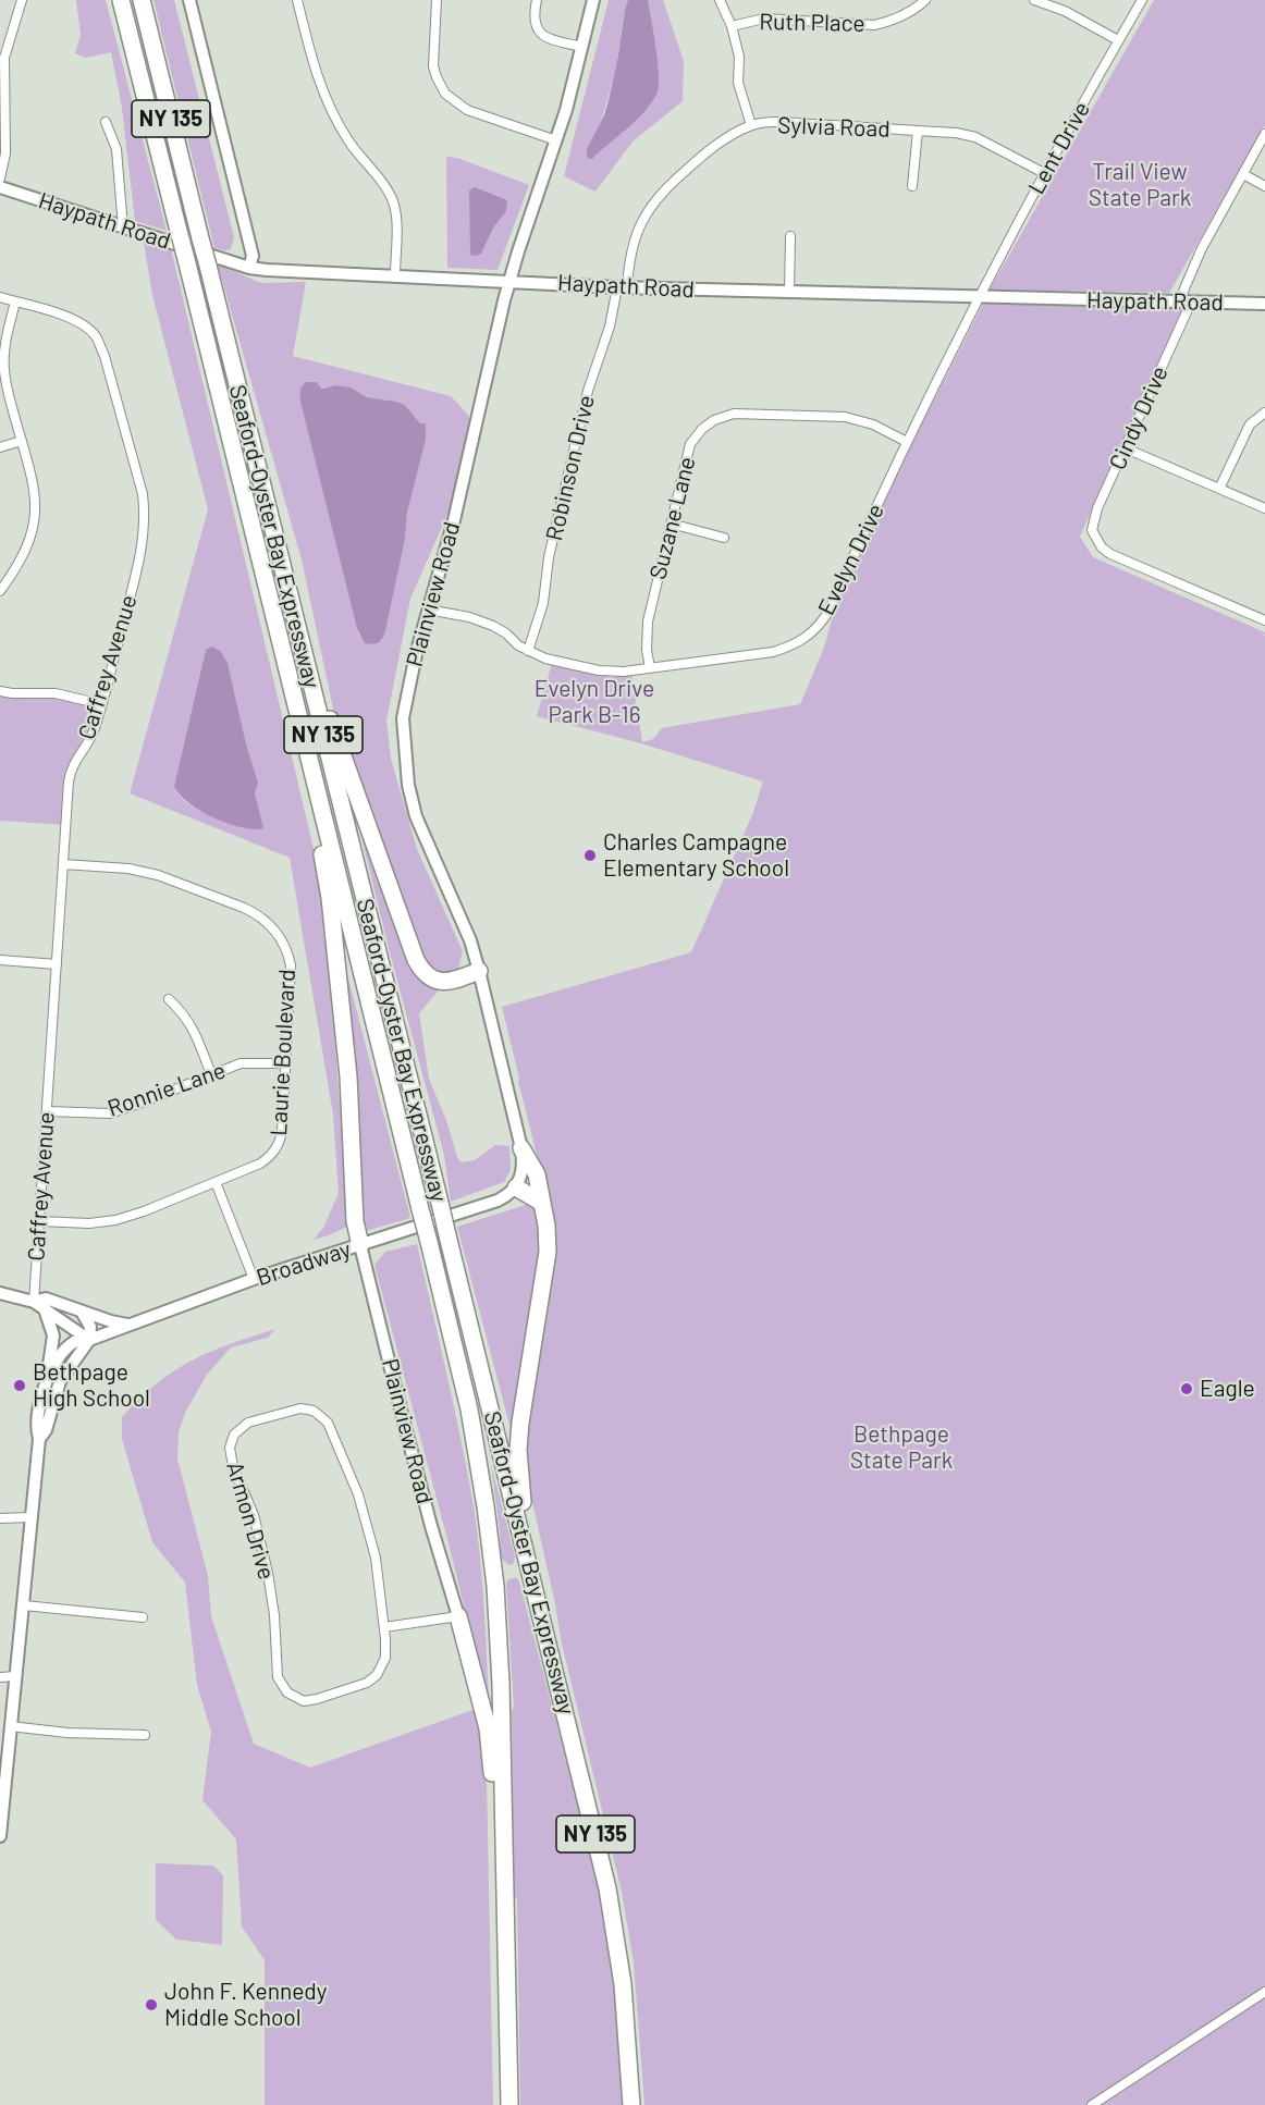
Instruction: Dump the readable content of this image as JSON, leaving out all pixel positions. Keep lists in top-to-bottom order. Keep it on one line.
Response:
{"streets":{"highway":["NY 135","Seaford-Oyster Bay Expressway"],"main road":["Haypath Road","Plainview Road","Broadway"],"street":["Ruth Place","Sylvia Road","Lent Drive","Cindy Drive","Robinson Drive","Suzane Lane","Evelyn Drive","Caffrey Avenue","Laurie Boulevard","Ronnie Lane","Armon Drive"]},"crossings":[["Sylvia Road","Lent Drive"],["Sylvia Road","Haypath Road"],["Sylvia Road","Robinson Drive"],["Lent Drive","Haypath Road"],["Lent Drive","Evelyn Drive"],["Haypath Road","Cindy Drive"],["Haypath Road","Robinson Drive"],["Haypath Road","Evelyn Drive"],["Haypath Road","Plainview Road"],["Robinson Drive","Evelyn Drive"],["Suzane Lane","Evelyn Drive"],["Evelyn Drive","Plainview Road"],["Plainview Road","Broadway"],["Caffrey Avenue","Laurie Boulevard"],["Caffrey Avenue","Ronnie Lane"],["Laurie Boulevard","Ronnie Lane"]],"parks":["Trail View State Park","Evelyn Drive Park B-16","Bethpage State Park"],"places":["Charles Campagne Elementary School","Bethpage High School","Eagle","John F. Kennedy Middle School"]}
